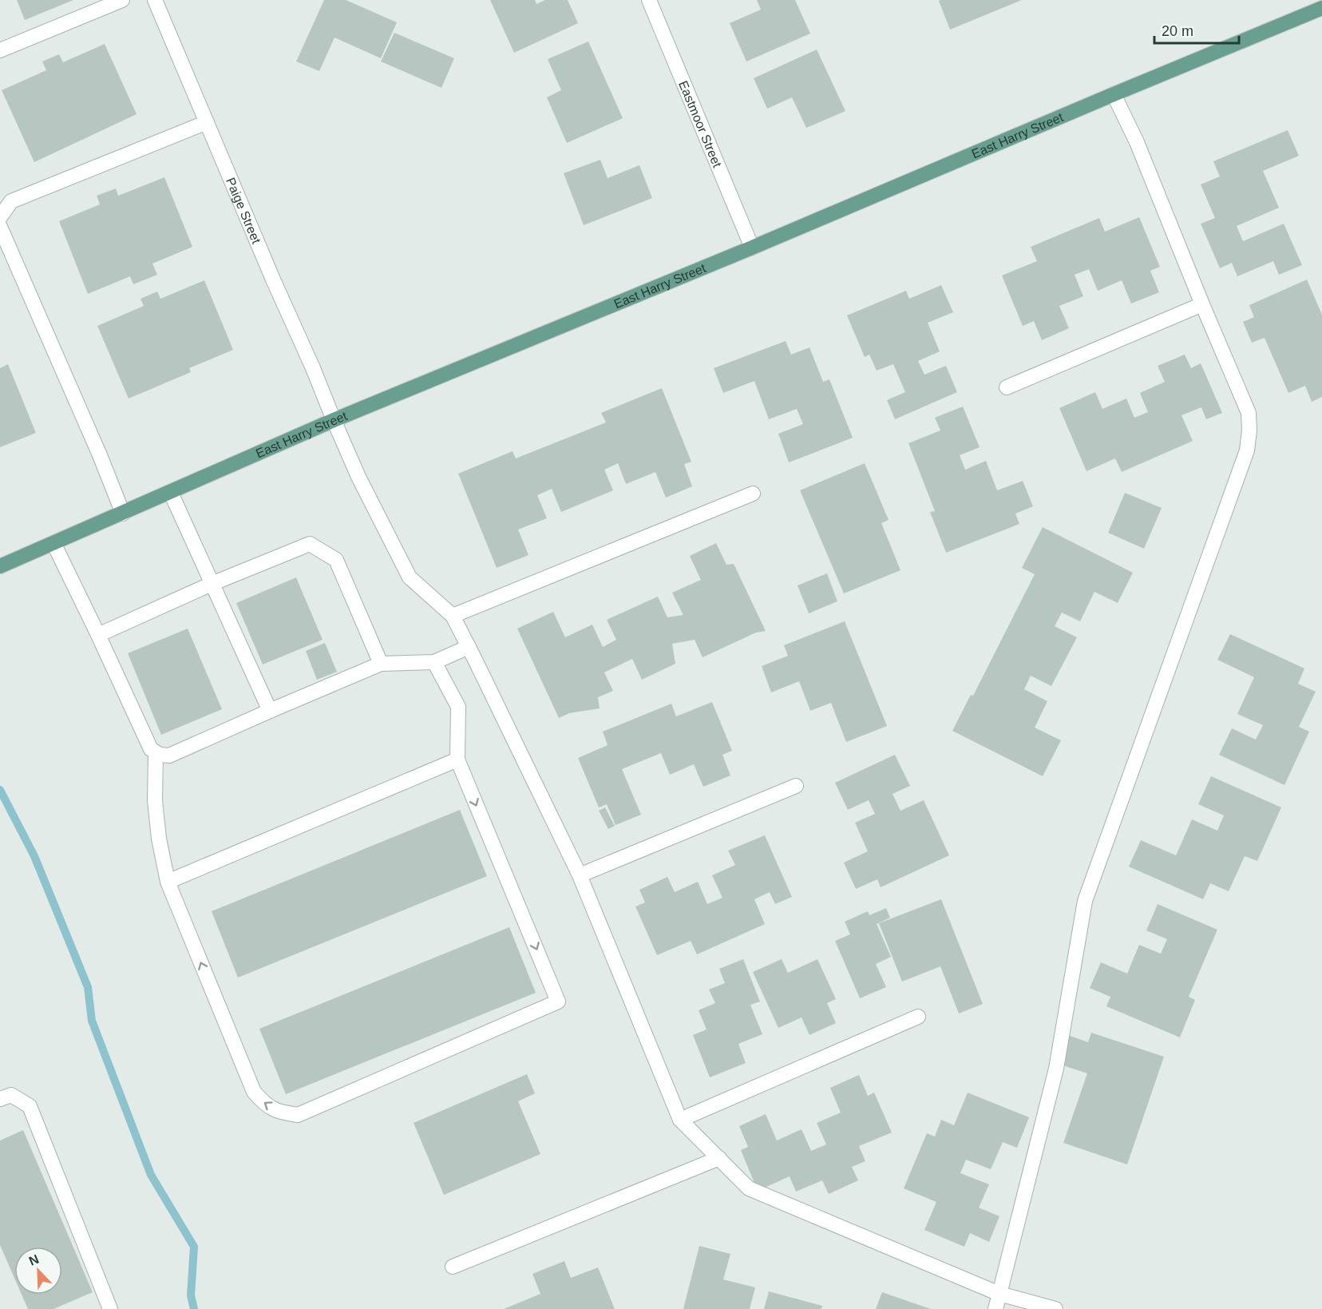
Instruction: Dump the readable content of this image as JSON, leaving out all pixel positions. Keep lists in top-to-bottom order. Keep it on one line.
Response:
{"streets":{"main road":["East Harry Street"],"street":["Eastmoor Street","Paige Street"]},"crossings":[["Eastmoor Street","East Harry Street"],["East Harry Street","Paige Street"]],"scale_bar":"20 m","north":"top left"}
